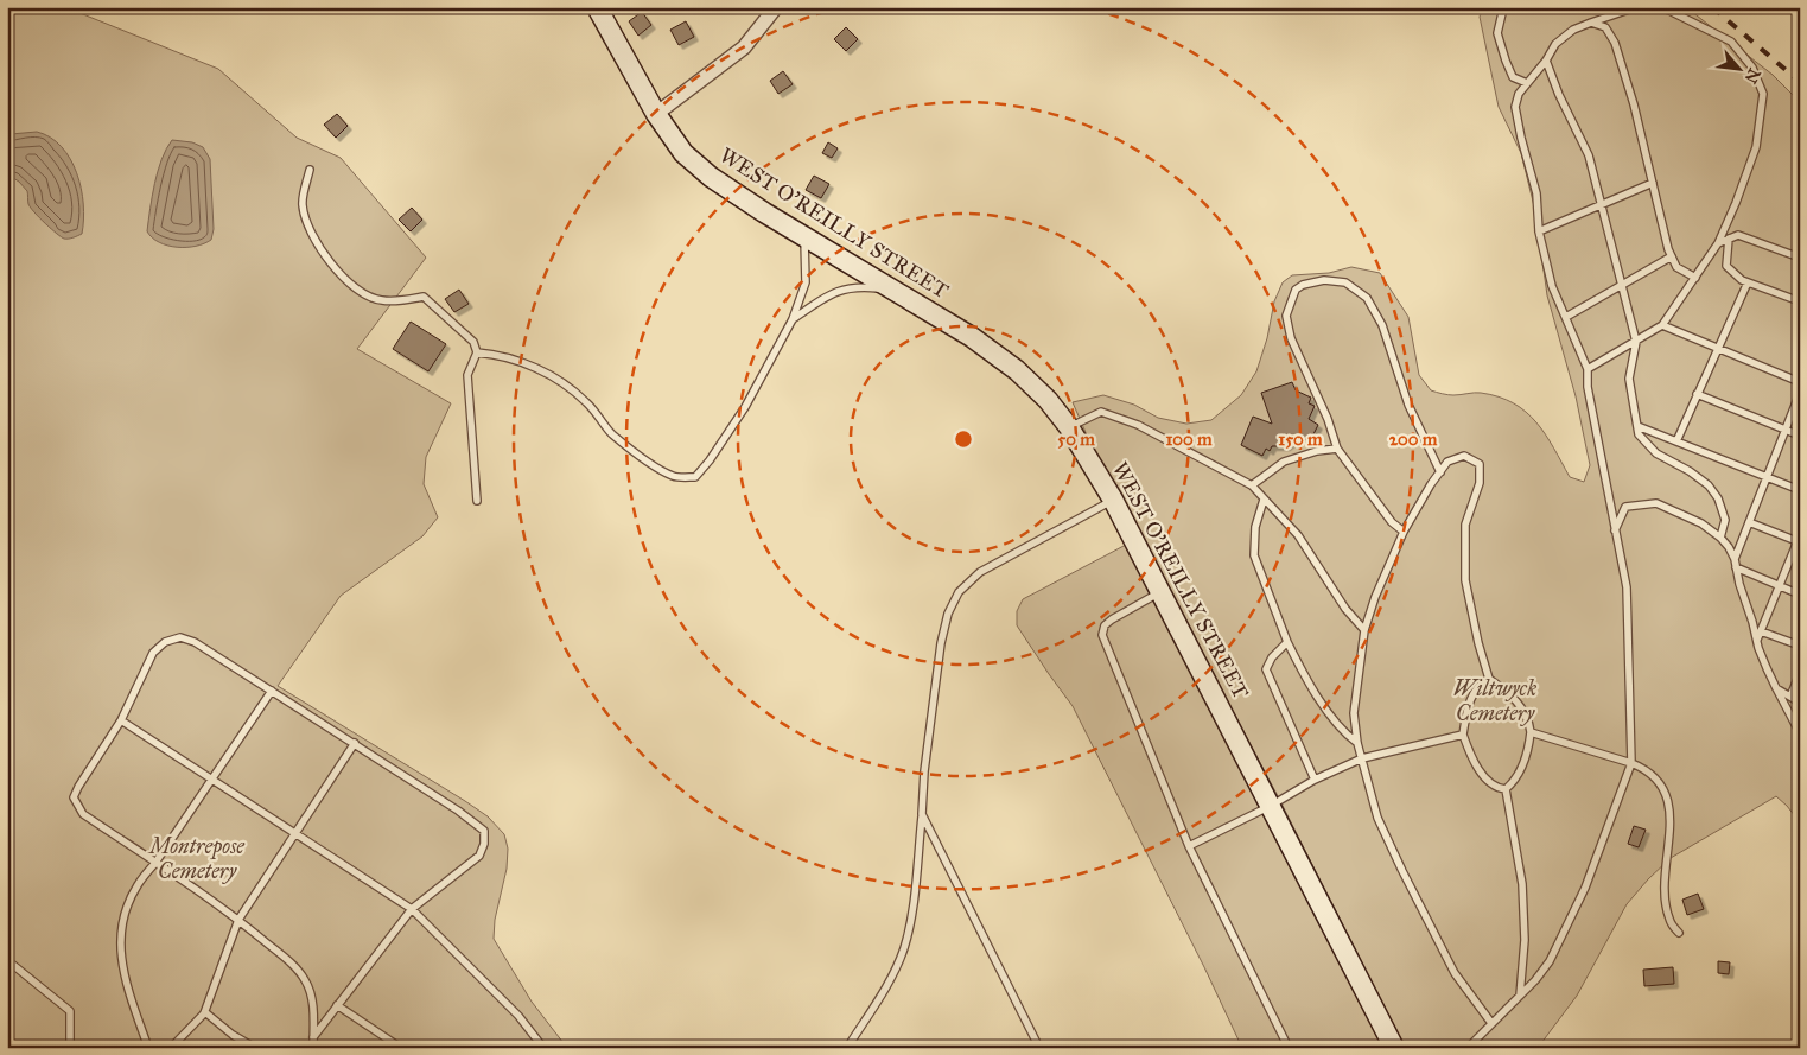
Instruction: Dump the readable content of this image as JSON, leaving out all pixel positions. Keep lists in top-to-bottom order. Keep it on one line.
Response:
{"streets":{"street":["WEST O'REILLY STREET"]},"parks":["Wiltwyck Cemetery","Montrepose Cemetery"],"north":"bottom right","rings":["50 m","100 m","150 m","200 m"]}
